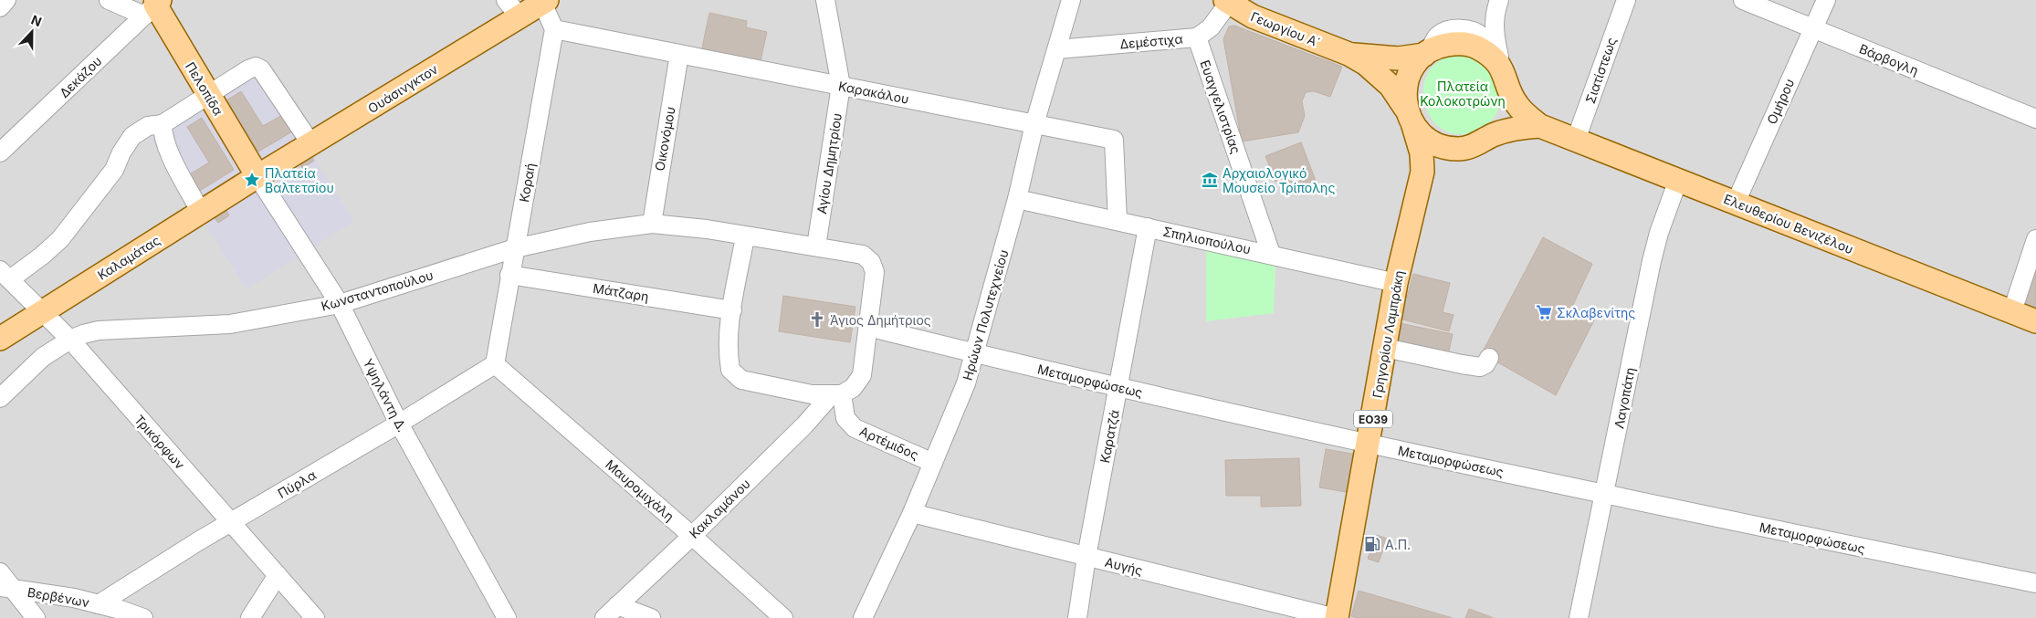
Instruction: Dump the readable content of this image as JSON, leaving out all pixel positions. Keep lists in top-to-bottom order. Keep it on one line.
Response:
{"streets":{"main road":["Γεωργίου Α΄","Πελοπίδα","Ουάσινγκτον","Ελευθερίου Βενιζέλου","Καλαμάτας","Γρηγορίου Λαμπράκη","ΕΟ39"],"street":["Δεμέστιχα","Βάρβογλη","Σιατίστεως","Δεκάζου","Καρακάλου","Ομήρου","Ευαγγελιστρίας","Οικονόμου","Αγίου Δημητρίου","Κοραή","Σπηλιοπούλου","Κωνσταντοπούλου","Μάτζαρη","Ηρώων Πολυτεχνείου","Μεταμορφώσεως","Υψηλάντη Δ.","Λαγοπάτη","Καρατζά","Τρικόρφων","Αρτέμιδος","Πύρλα","Μαυρομιχάλη","Κακλαμάνου","Αυγής","Βερβένων"]},"crossings":[["Γεωργίου Α΄","Δεμέστιχα"],["Γεωργίου Α΄","Γρηγορίου Λαμπράκη"],["Δεμέστιχα","Ευαγγελιστρίας"],["Δεμέστιχα","Ηρώων Πολυτεχνείου"],["Βάρβογλη","Ομήρου"],["Σιατίστεως","Ελευθερίου Βενιζέλου"],["Δεκάζου","Πελοπίδα"],["Πελοπίδα","Ουάσινγκτον"],["Πελοπίδα","Καλαμάτας"],["Πελοπίδα","Υψηλάντη Δ."],["Ουάσινγκτον","Καλαμάτας"],["Ουάσινγκτον","Υψηλάντη Δ."],["Καρακάλου","Οικονόμου"],["Καρακάλου","Αγίου Δημητρίου"],["Καρακάλου","Κοραή"],["Καρακάλου","Σπηλιοπούλου"],["Καρακάλου","Ηρώων Πολυτεχνείου"],["Ομήρου","Ελευθερίου Βενιζέλου"],["Ευαγγελιστρίας","Σπηλιοπούλου"],["Οικονόμου","Κωνσταντοπούλου"],["Αγίου Δημητρίου","Κωνσταντοπούλου"],["Κοραή","Κωνσταντοπούλου"],["Κοραή","Μάτζαρη"],["Κοραή","Πύρλα"],["Κοραή","Μαυρομιχάλη"],["Ελευθερίου Βενιζέλου","Λαγοπάτη"],["Σπηλιοπούλου","Ηρώων Πολυτεχνείου"],["Σπηλιοπούλου","Γρηγορίου Λαμπράκη"],["Σπηλιοπούλου","Καρατζά"],["Καλαμάτας","Υψηλάντη Δ."],["Καλαμάτας","Τρικόρφων"],["Κωνσταντοπούλου","Μεταμορφώσεως"],["Κωνσταντοπούλου","Υψηλάντη Δ."],["Κωνσταντοπούλου","Τρικόρφων"],["Κωνσταντοπούλου","Κακλαμάνου"],["Ηρώων Πολυτεχνείου","Μεταμορφώσεως"],["Ηρώων Πολυτεχνείου","Αρτέμιδος"],["Ηρώων Πολυτεχνείου","Αυγής"],["Γρηγορίου Λαμπράκη","Μεταμορφώσεως"],["Γρηγορίου Λαμπράκη","Αυγής"],["Μεταμορφώσεως","Λαγοπάτη"],["Μεταμορφώσεως","Καρατζά"],["Μεταμορφώσεως","Κακλαμάνου"],["Υψηλάντη Δ.","Πύρλα"],["Καρατζά","Αυγής"],["Τρικόρφων","Πύρλα"],["Αρτέμιδος","Κακλαμάνου"],["Πύρλα","Μαυρομιχάλη"],["Πύρλα","Βερβένων"],["Μαυρομιχάλη","Κακλαμάνου"]],"parks":["Πλατεία Κολοκοτρώνη"],"places":{"place":["Πλατεία Βαλτετσίου"],"museum":["Αρχαιολογικό Μουσείο Τρίπολης"],"supermarket":["Σκλαβενίτης"],"church":["Άγιος Δημήτριος"],"fuel station":["Α.Π."]},"north":"top"}
